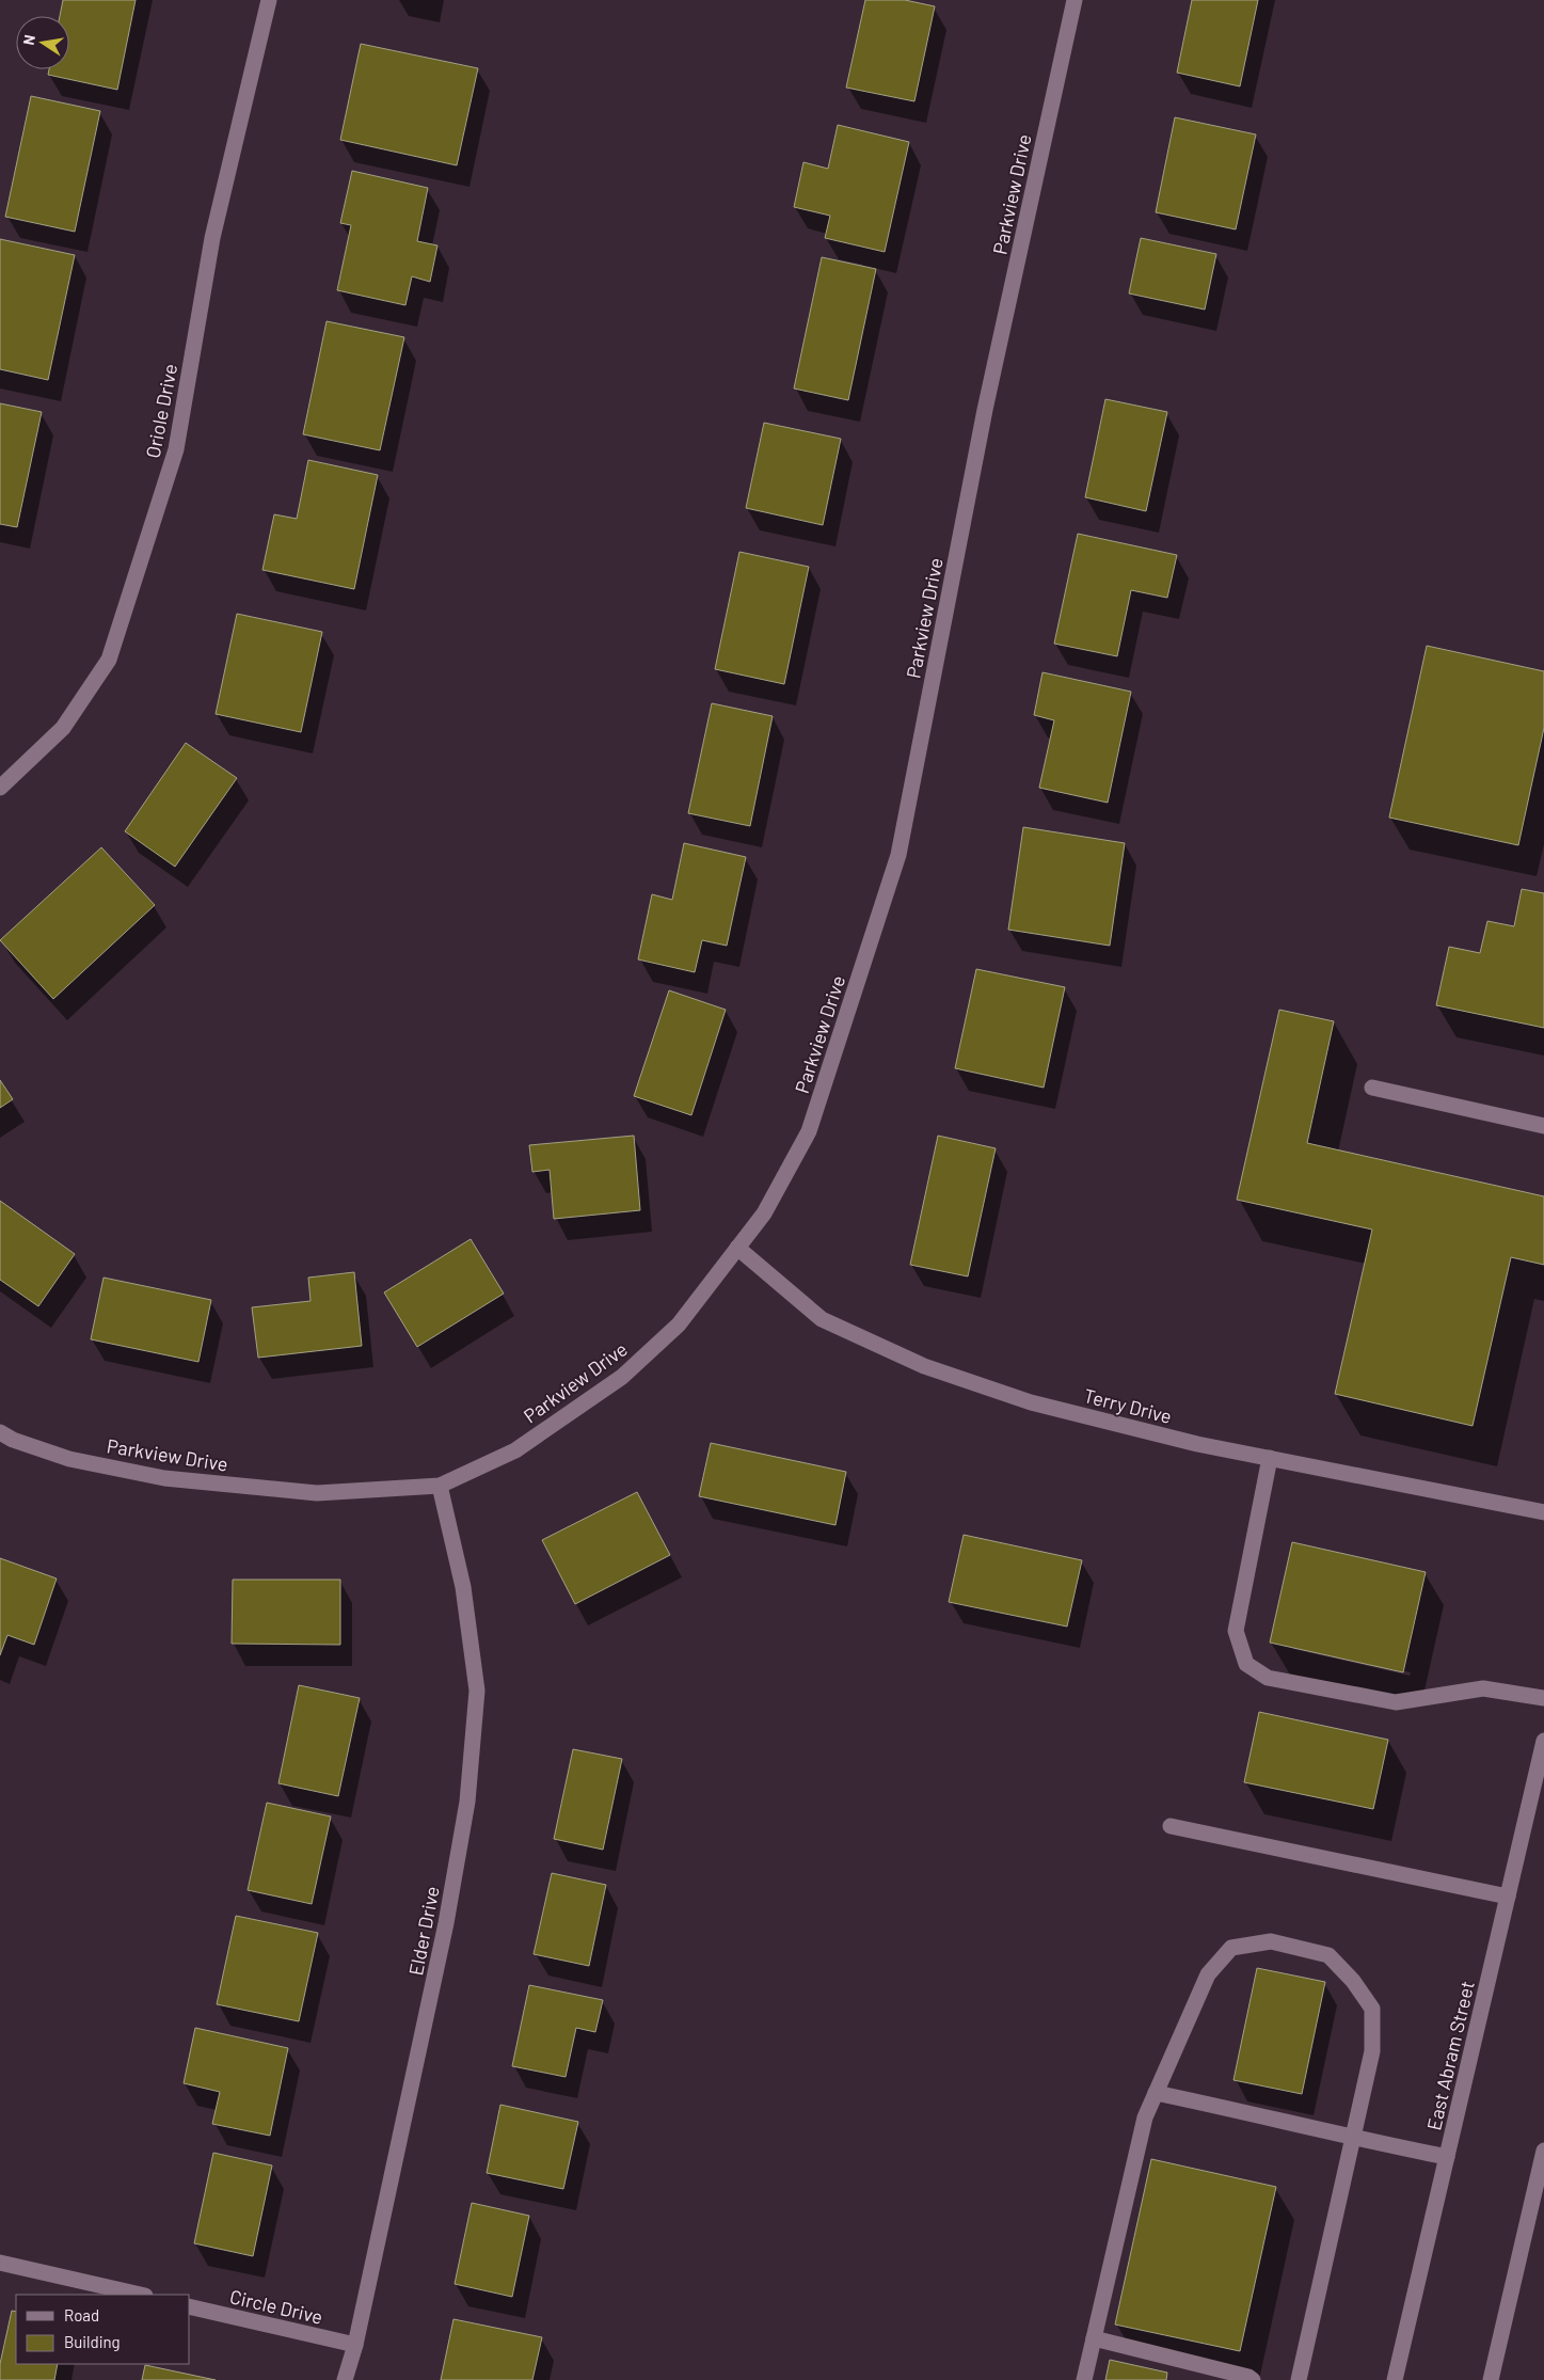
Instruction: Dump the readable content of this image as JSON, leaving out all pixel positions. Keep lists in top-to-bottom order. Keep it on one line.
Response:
{"streets":{"street":["Parkview Drive","Oriole Drive","Terry Drive","Elder Drive","East Abram Street","Circle Drive"]},"crossings":[["Parkview Drive","Terry Drive"],["Parkview Drive","Elder Drive"],["Elder Drive","Circle Drive"]],"legend":["Road","Building"],"north":"left"}
